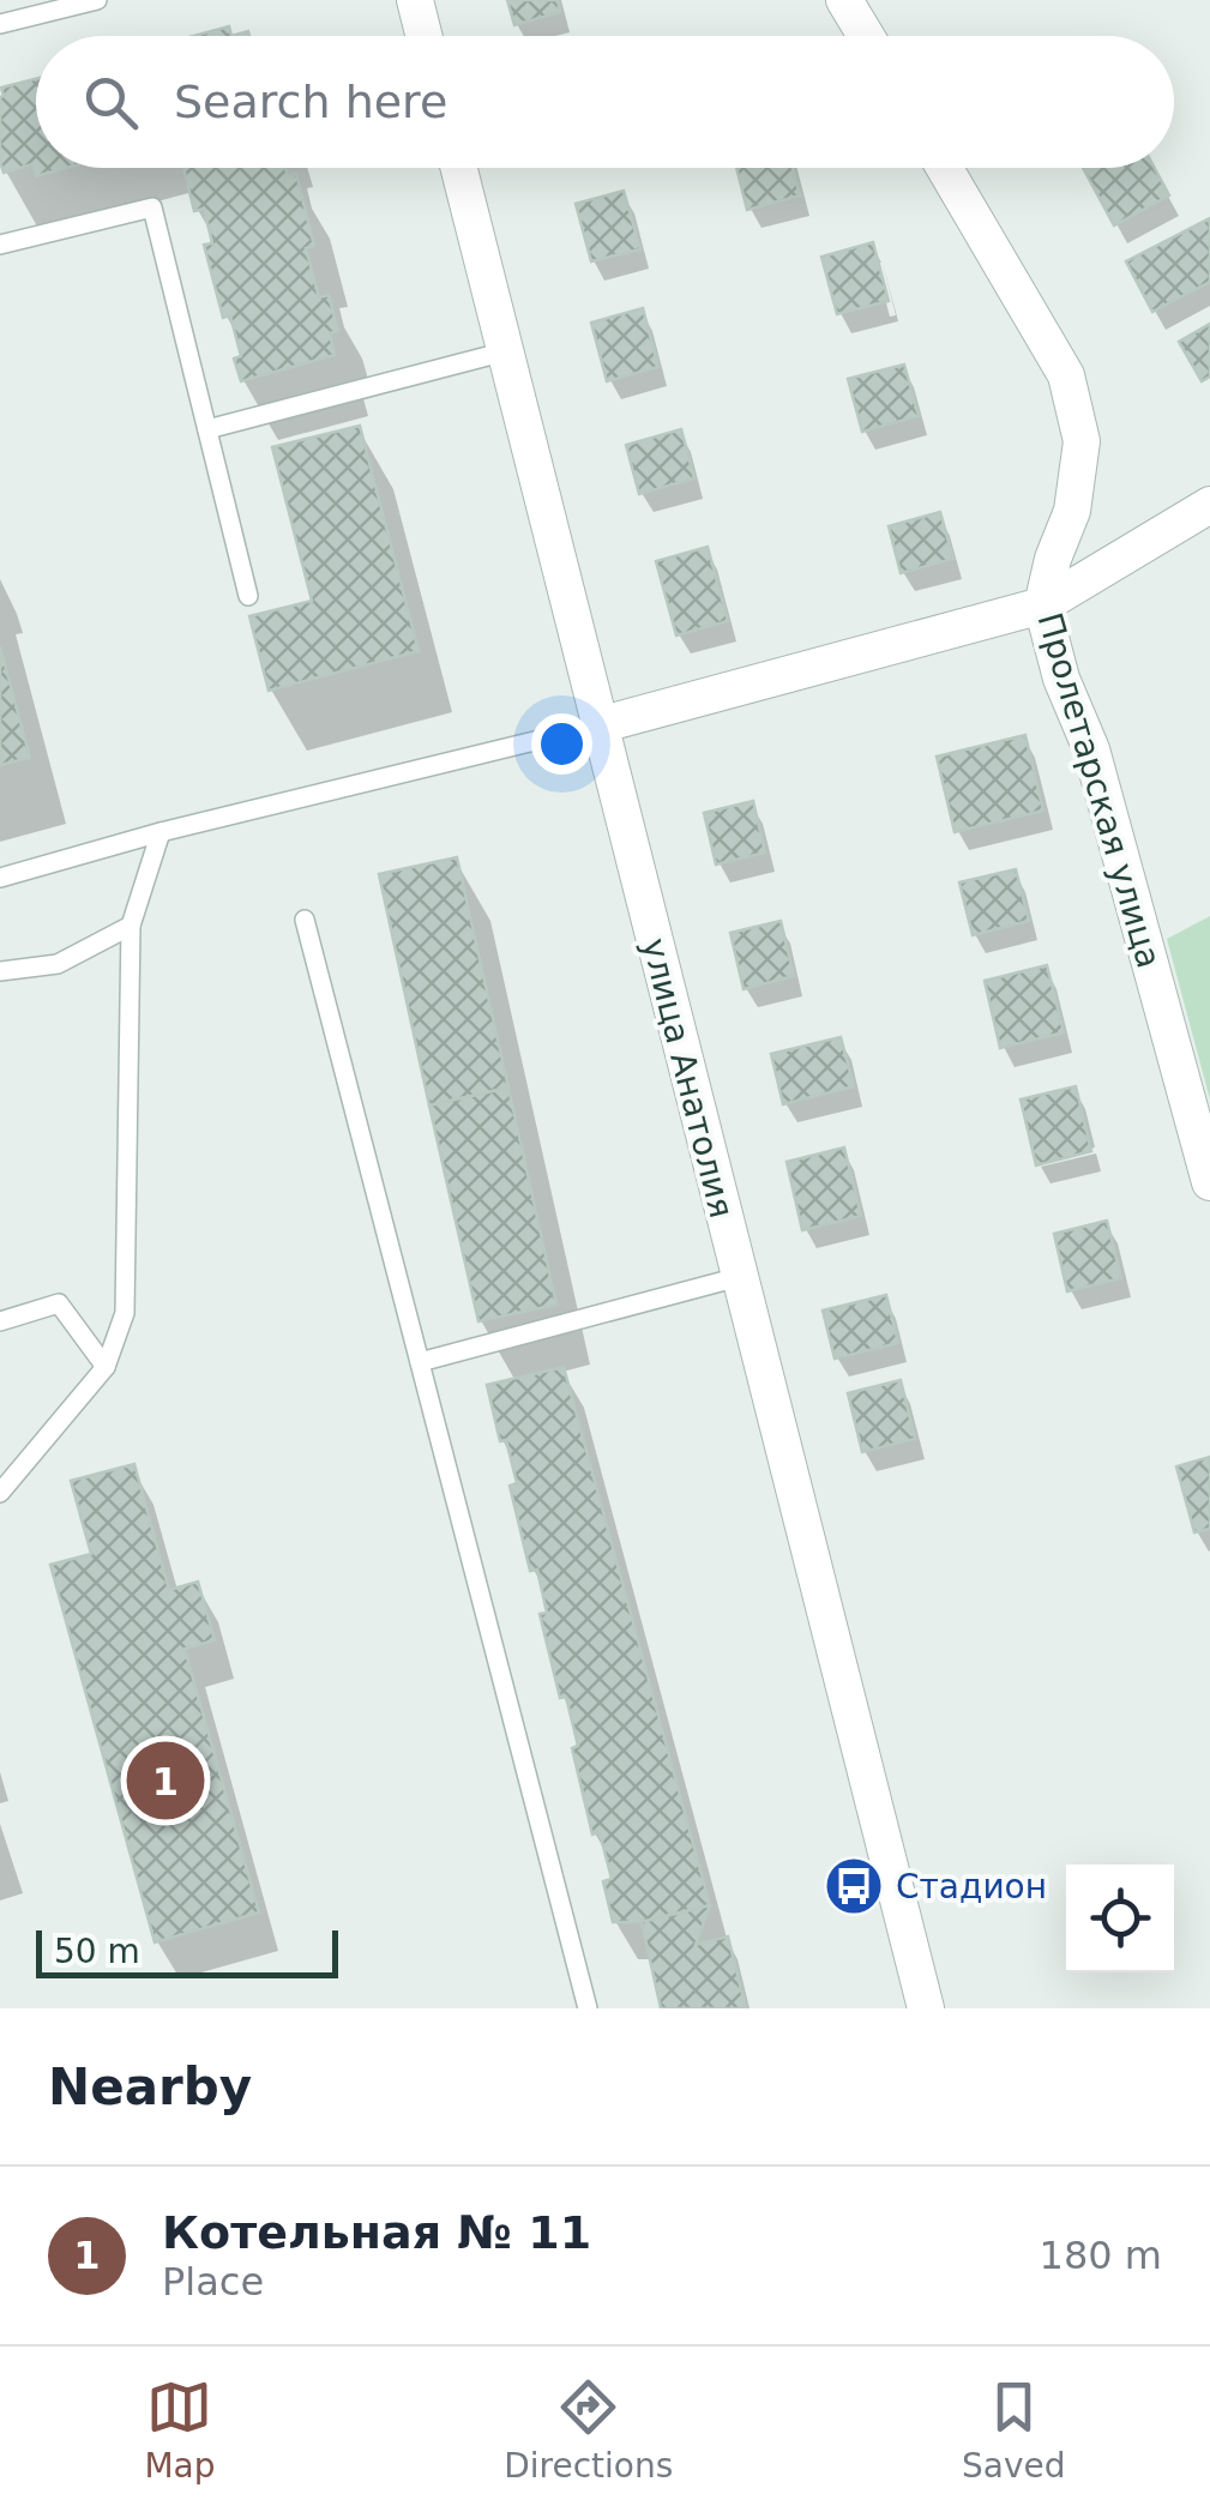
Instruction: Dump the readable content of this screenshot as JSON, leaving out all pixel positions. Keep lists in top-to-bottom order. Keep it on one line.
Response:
{"streets":{"street":["Пролетарская улица","улица Анатолия"]},"places":{"bus stop":["Стадион"]},"scale_bar":"50 m","page":{"search":"Search here","pins":"1","scale":"50 m","heading":"Nearby","list":[{"mark":"1","name":"Котельная № 11","note":"Place","value":"180 m"}],"nav":["Map","Directions","Saved"]}}
